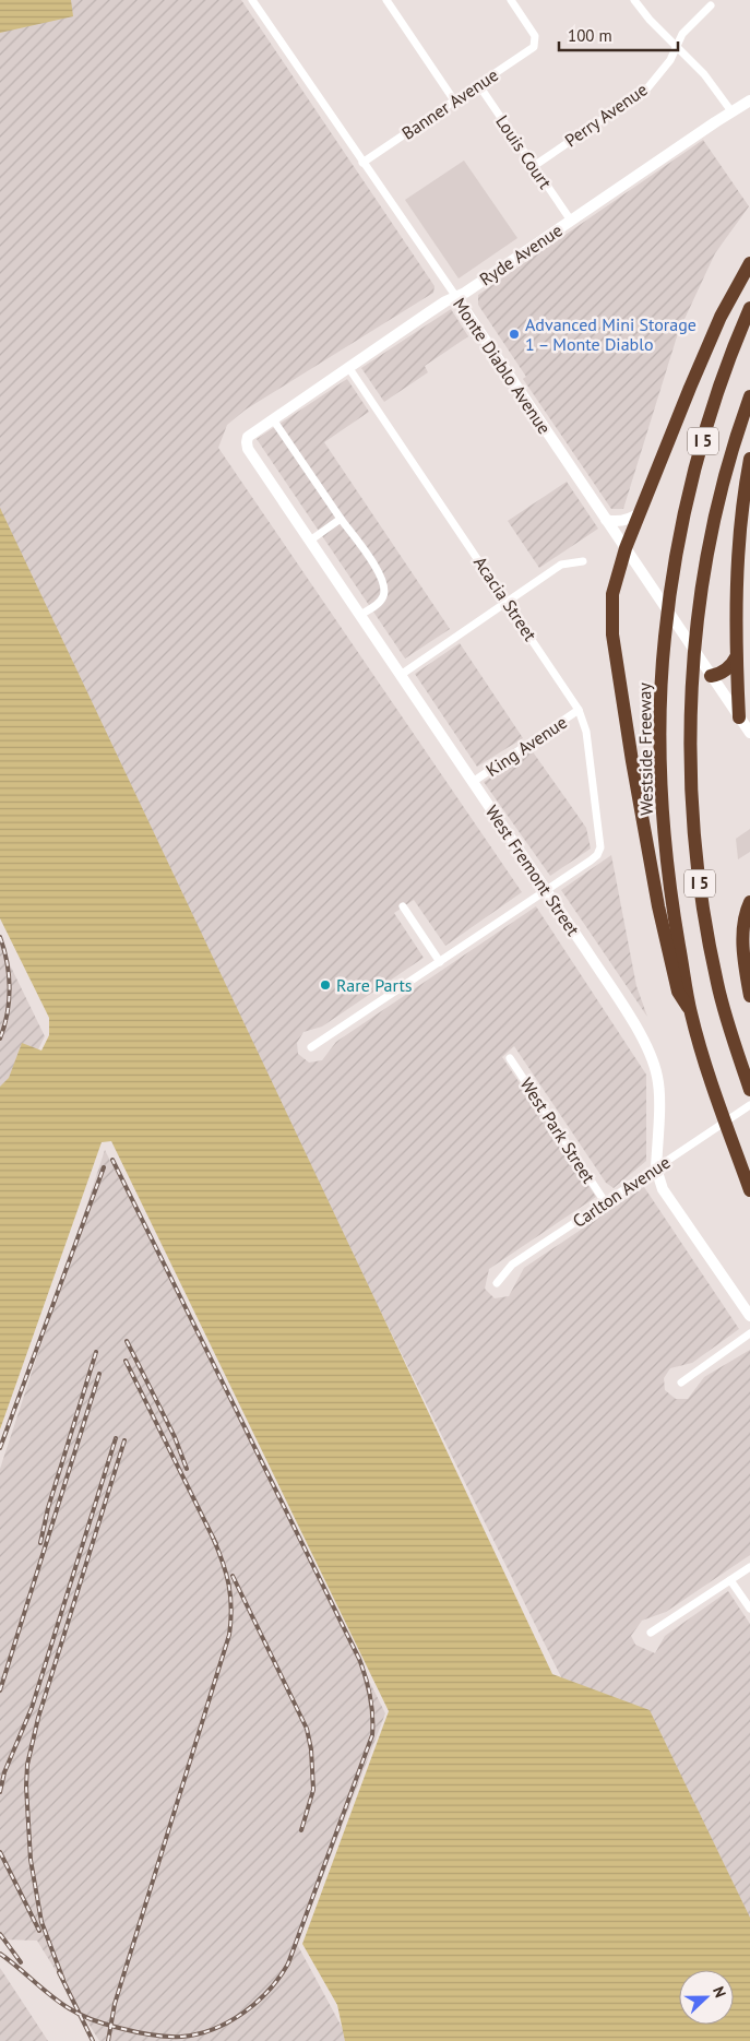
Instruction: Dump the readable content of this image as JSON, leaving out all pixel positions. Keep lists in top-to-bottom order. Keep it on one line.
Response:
{"streets":{"highway":["I 5","Westside Freeway"],"street":["Banner Avenue","Perry Avenue","Louis Court","Ryde Avenue","Monte Diablo Avenue","Acacia Street","King Avenue","West Fremont Street","West Park Street","Carlton Avenue"]},"crossings":[["Banner Avenue","Louis Court"],["Banner Avenue","Monte Diablo Avenue"],["Perry Avenue","Louis Court"],["Louis Court","Ryde Avenue"],["Ryde Avenue","Monte Diablo Avenue"],["Ryde Avenue","Acacia Street"],["Ryde Avenue","West Fremont Street"],["Acacia Street","King Avenue"],["Acacia Street","West Fremont Street"],["King Avenue","West Fremont Street"],["West Fremont Street","Carlton Avenue"],["West Park Street","Carlton Avenue"]],"places":["Advanced Mini Storage 1 – Monte Diablo","Rare Parts"],"scale_bar":"100 m","north":"right"}
